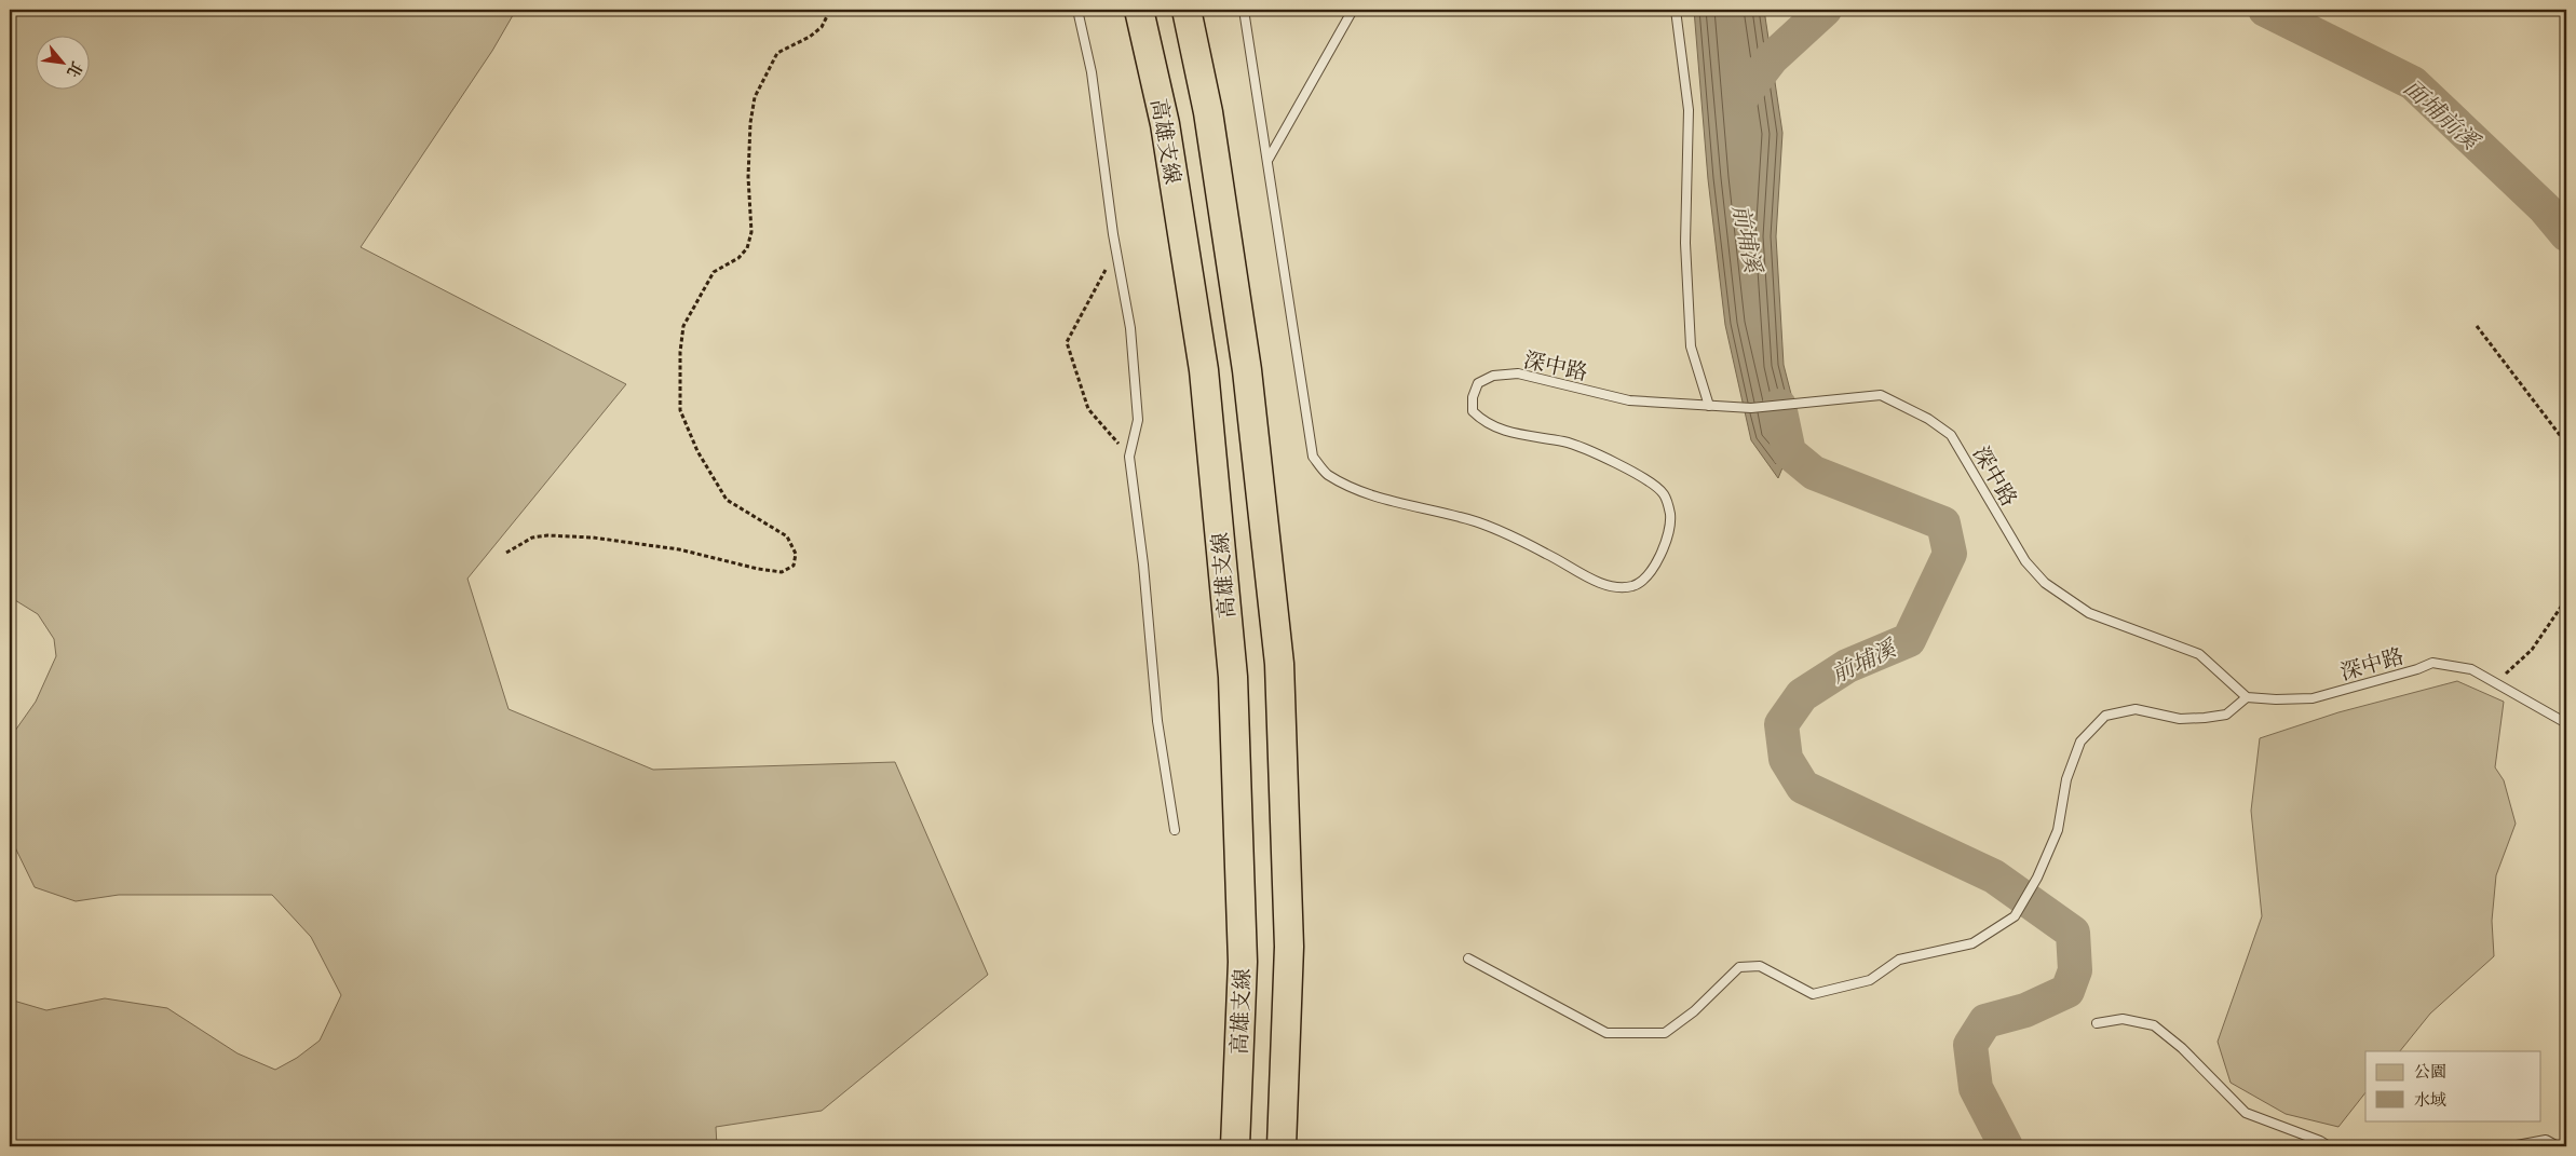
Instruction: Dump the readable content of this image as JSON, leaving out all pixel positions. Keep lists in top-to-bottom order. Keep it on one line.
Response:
{"streets":{"highway":["高雄支線"],"lane":["深中路"]},"water":["面埔前溪","前埔溪"],"legend":["公園","水域"],"north":"bottom right"}
